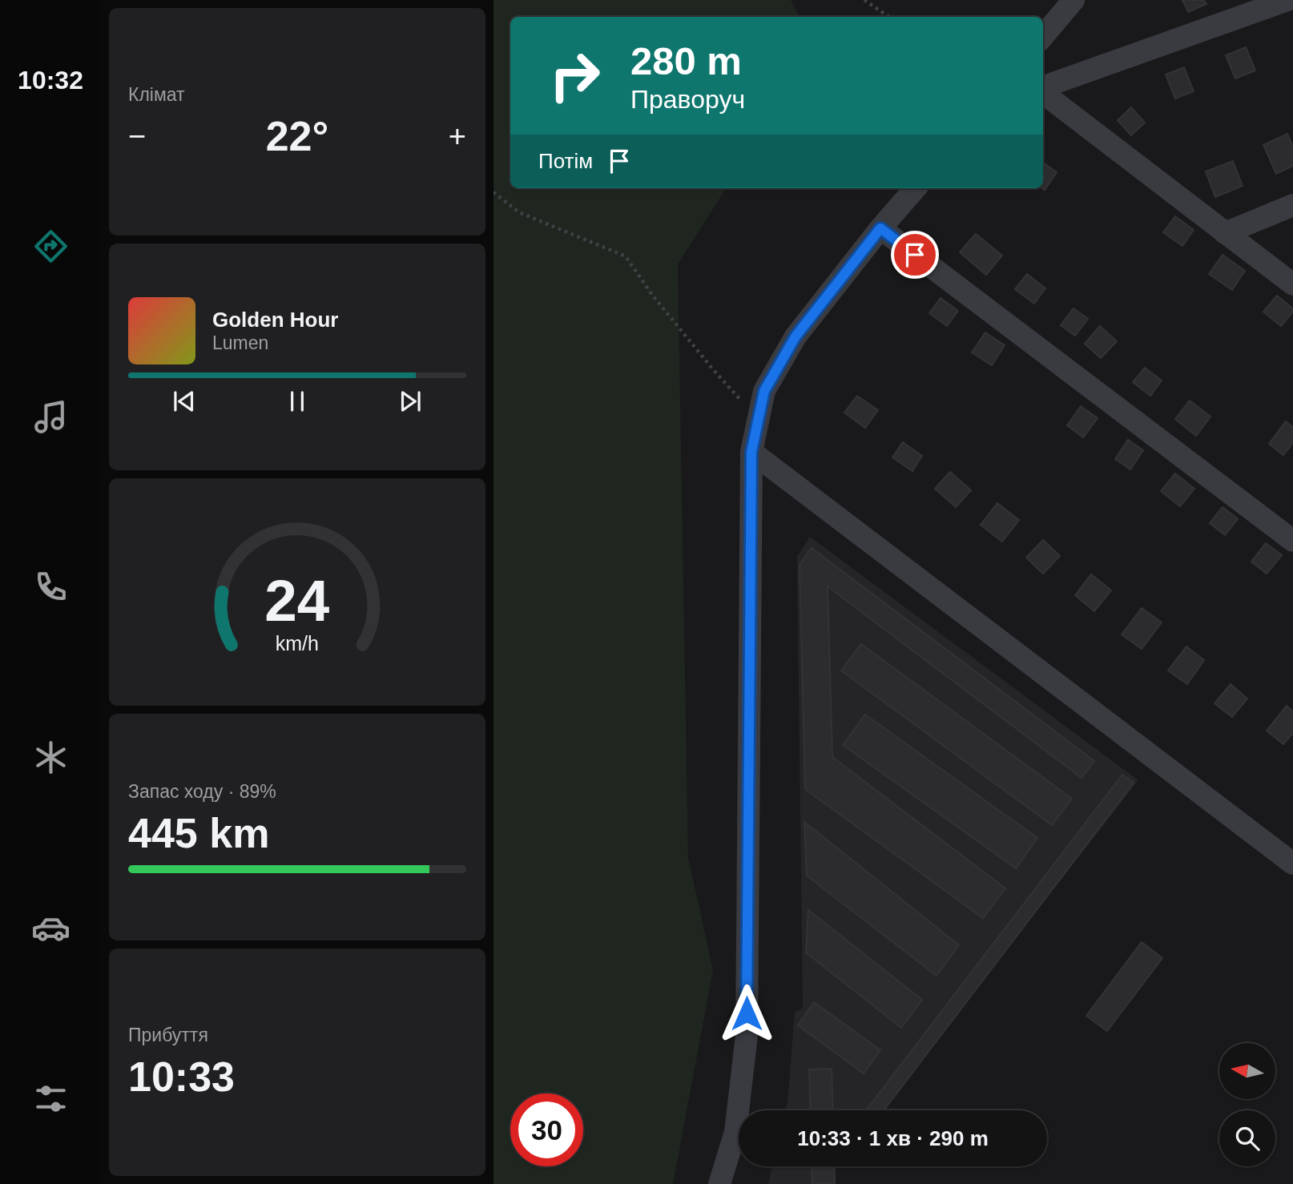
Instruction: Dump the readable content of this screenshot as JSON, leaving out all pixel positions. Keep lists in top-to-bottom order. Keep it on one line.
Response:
{"north":"left","page":{"tabs":"10:32","tile":["Клімат",["Запас ходу · 89%","445 km"],["Прибуття","10:33"]],"turn":["280 m","Праворуч"],"heat":["−","22°","+"],"then":"Потім","song":["Golden Hour","Lumen"],"limit":"30","trip":"10:33 · 1 хв · 290 m","gauge":["24","km/h"]}}
